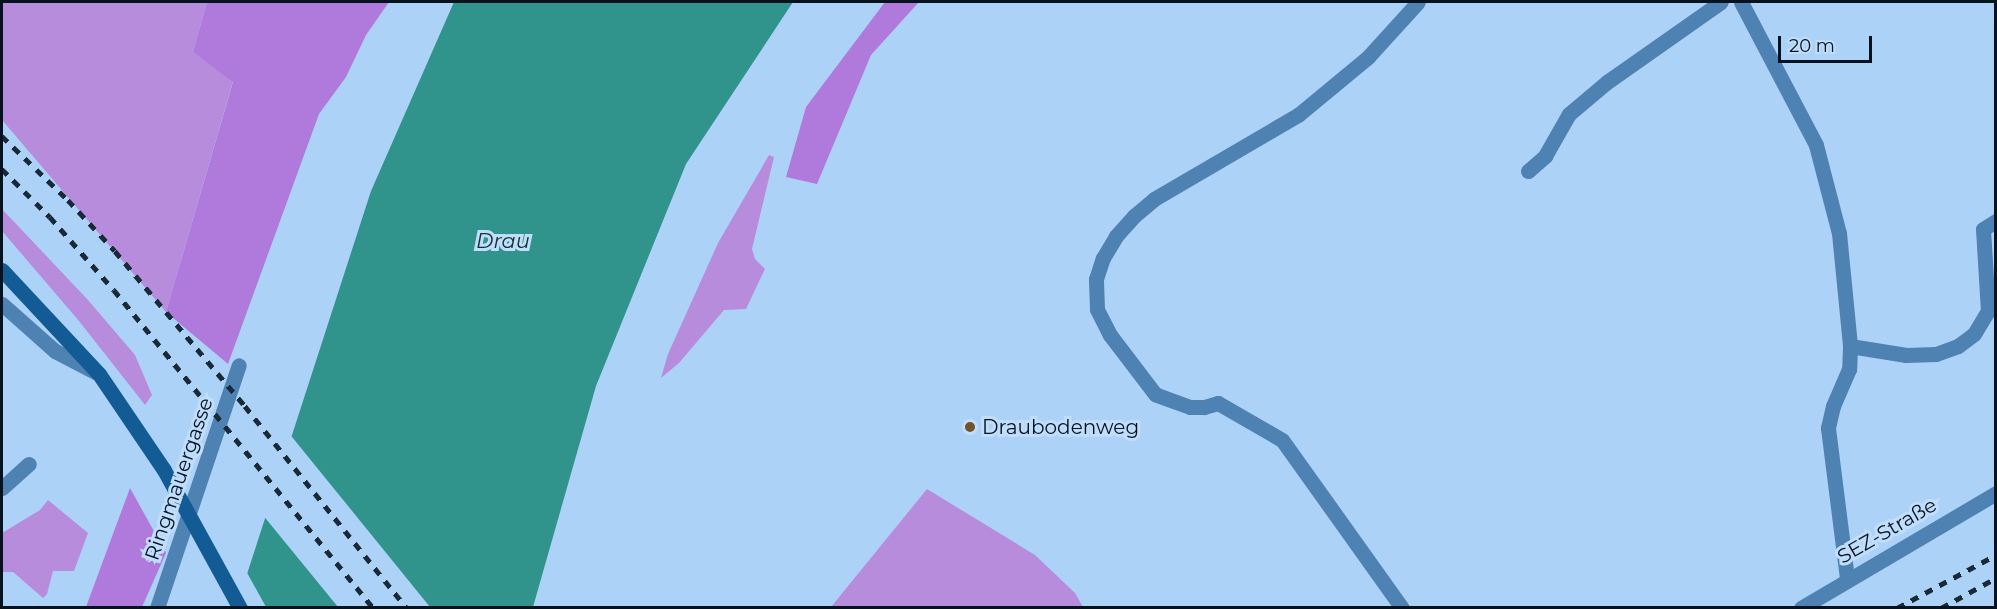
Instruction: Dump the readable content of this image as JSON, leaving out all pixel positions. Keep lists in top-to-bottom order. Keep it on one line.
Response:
{"streets":{"street":["Ringmauergasse","SEZ-Straße"]},"water":["Drau"],"places":["Draubodenweg"],"scale_bar":"20 m"}
